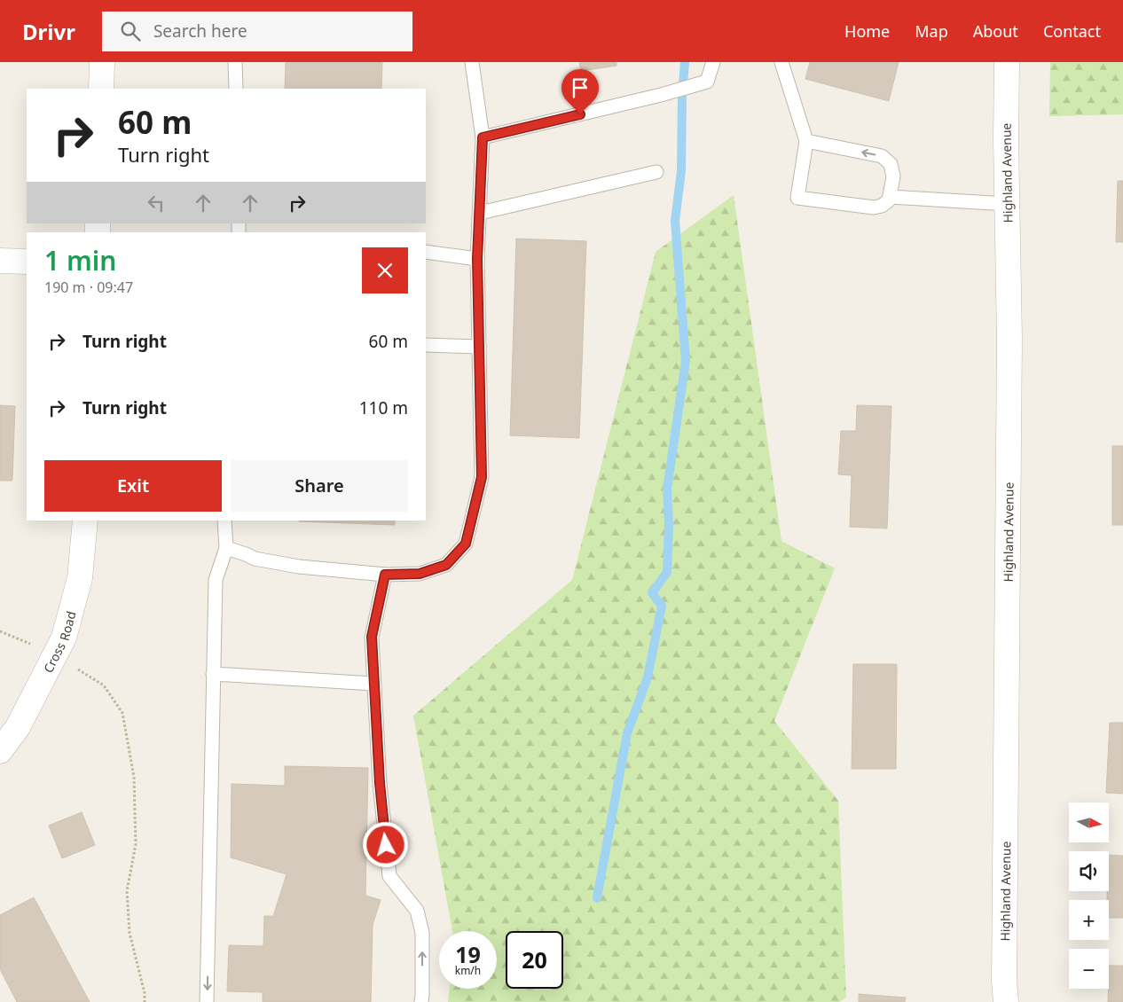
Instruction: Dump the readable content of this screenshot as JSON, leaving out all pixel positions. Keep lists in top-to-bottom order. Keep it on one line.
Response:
{"streets":{"street":["Highland Avenue","Cross Road"]},"north":"right","page":{"header":"Drivr","search":"Search here","nav":["Home","Map","About","Contact"],"turn":["60 m","Turn right"],"heading":["1 min","190 m · 09:47"],"list":[{"name":"Turn right","value":"60 m"},{"name":"Turn right","value":"110 m"}],"buttons":["Exit","Share"],"map_buttons":["+","−"],"speed":"19 km/h","limit":"20"}}
